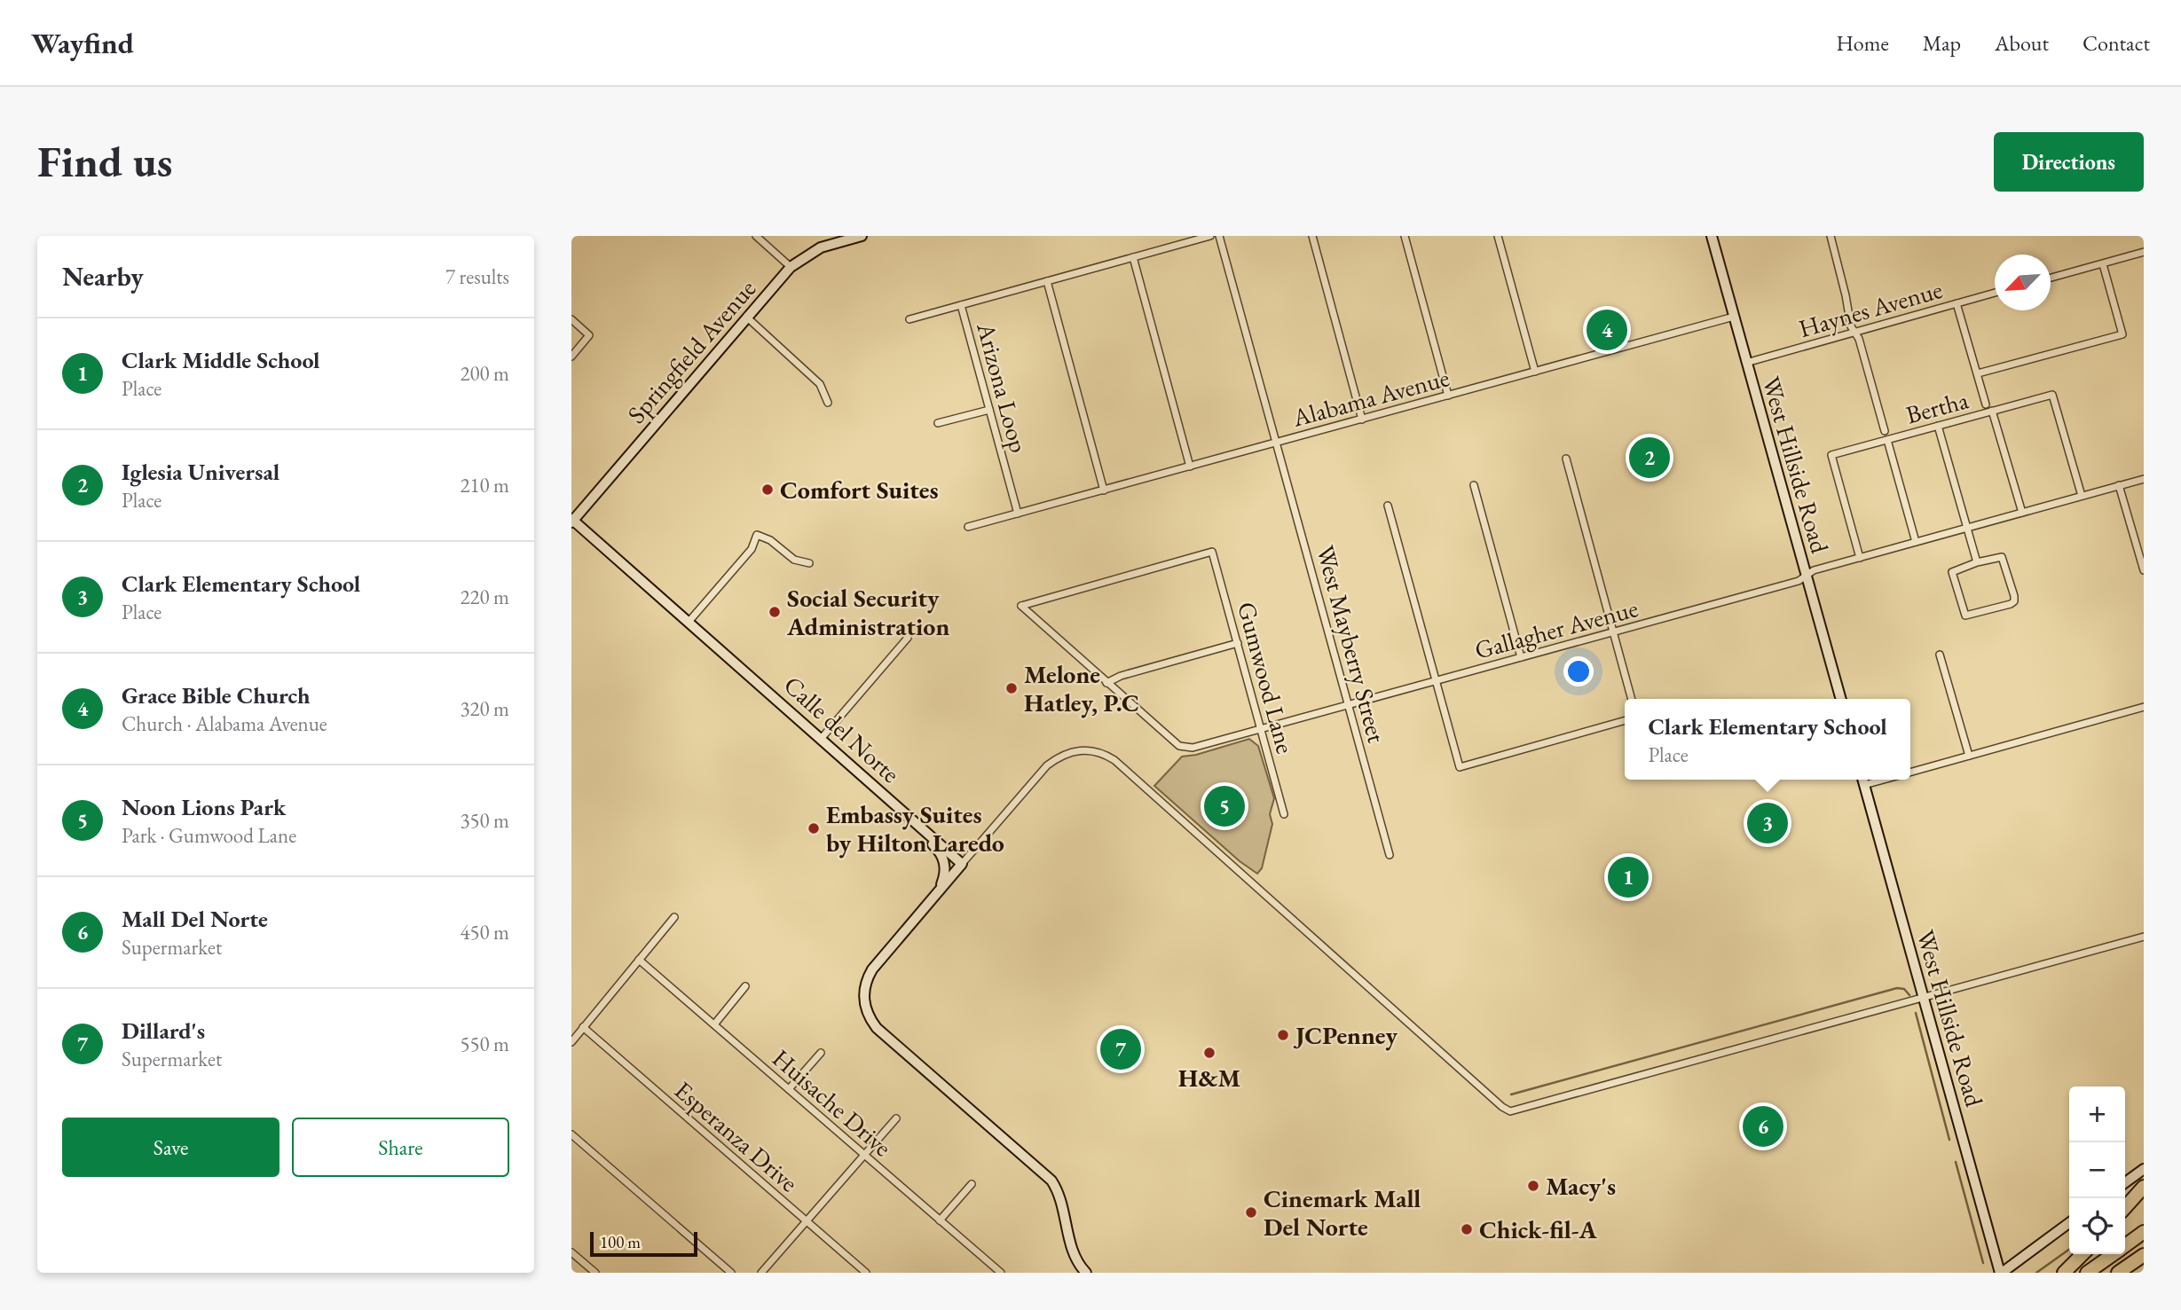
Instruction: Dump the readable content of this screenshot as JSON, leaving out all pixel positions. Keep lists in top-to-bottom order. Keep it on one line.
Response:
{"streets":{"street":["Haynes Avenue","Springfield Avenue","Arizona Loop","Alabama Avenue","Bertha","West Hillside Road","Gallagher Avenue","West Mayberry Street","Gumwood Lane","Calle del Norte","Huisache Drive","Esperanza Drive"]},"crossings":[["Haynes Avenue","West Hillside Road"],["Springfield Avenue","Calle del Norte"],["Arizona Loop","Alabama Avenue"],["Alabama Avenue","West Hillside Road"],["Alabama Avenue","West Mayberry Street"],["Bertha","Gallagher Avenue"],["West Hillside Road","Gallagher Avenue"],["Gallagher Avenue","West Mayberry Street"],["Gallagher Avenue","Gumwood Lane"]],"places":["Comfort Suites","Social Security Administration","Melone Hatley, P.C","Embassy Suites by Hilton Laredo","JCPenney","H&M","Macy's","Cinemark Mall Del Norte","Chick-fil-A"],"scale_bar":"100 m","north":"bottom left","page":{"header":"Wayfind","nav":["Home","Map","About","Contact"],"buttons":["Directions",["Save","Share"]],"title":"Find us","heading":["Nearby","7 results"],"pins":["4","2","5","3","1","7","6"],"list":[{"mark":"1","name":"Clark Middle School","note":"Place","value":"200 m"},{"mark":"2","name":"Iglesia Universal","note":"Place","value":"210 m"},{"mark":"3","name":"Clark Elementary School","note":"Place","value":"220 m"},{"mark":"4","name":"Grace Bible Church","note":"Church · Alabama Avenue","value":"320 m"},{"mark":"5","name":"Noon Lions Park","note":"Park · Gumwood Lane","value":"350 m"},{"mark":"6","name":"Mall Del Norte","note":"Supermarket","value":"450 m"},{"mark":"7","name":"Dillard's","note":"Supermarket","value":"550 m"}],"popup":["Clark Elementary School","Place"],"map_buttons":["+","−"],"scale":"100 m"}}
